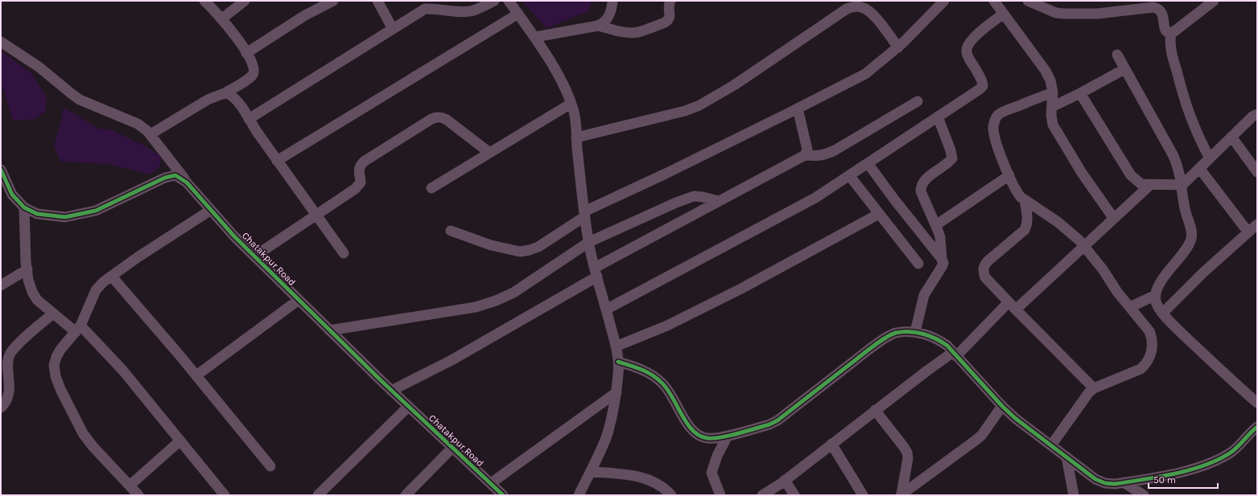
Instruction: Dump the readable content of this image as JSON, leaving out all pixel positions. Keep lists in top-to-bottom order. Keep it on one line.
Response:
{"streets":{"street":["Chatakpur Road"]},"scale_bar":"50 m"}
